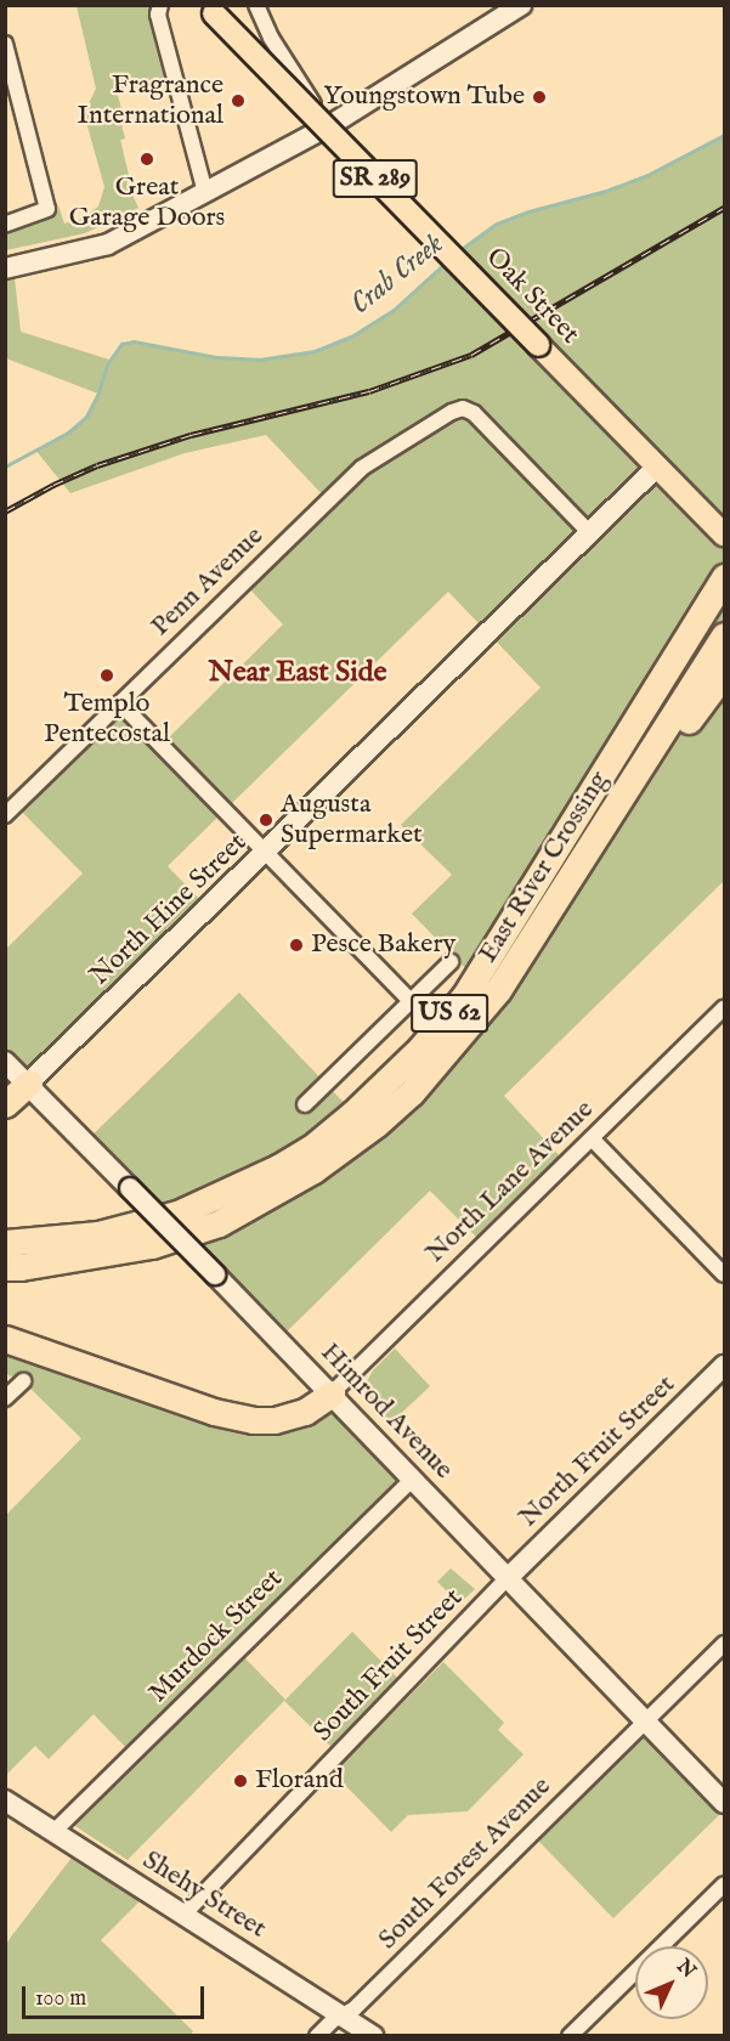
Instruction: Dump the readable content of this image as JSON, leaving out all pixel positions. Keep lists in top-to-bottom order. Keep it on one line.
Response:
{"streets":{"highway":["East River Crossing","US 62"],"main road":["SR 289","Oak Street","North Hine Street","Himrod Avenue","North Fruit Street","Shehy Street"],"street":["Penn Avenue","North Lane Avenue","Murdock Street","South Fruit Street","South Forest Avenue"]},"crossings":[["Oak Street","North Hine Street"],["Penn Avenue","North Hine Street"],["North Hine Street","Himrod Avenue"],["North Lane Avenue","Himrod Avenue"],["Himrod Avenue","North Fruit Street"],["Himrod Avenue","Murdock Street"],["Himrod Avenue","South Fruit Street"],["Himrod Avenue","South Forest Avenue"],["North Fruit Street","South Fruit Street"],["Murdock Street","Shehy Street"],["South Fruit Street","Shehy Street"],["South Forest Avenue","Shehy Street"]],"districts":["Near East Side"],"water":["Crab Creek"],"places":["Youngstown Tube","Fragrance International","Great Garage Doors","Templo Pentecostal","Augusta Supermarket","Pesce Bakery","Florand"],"scale_bar":"100 m","north":"top right"}
